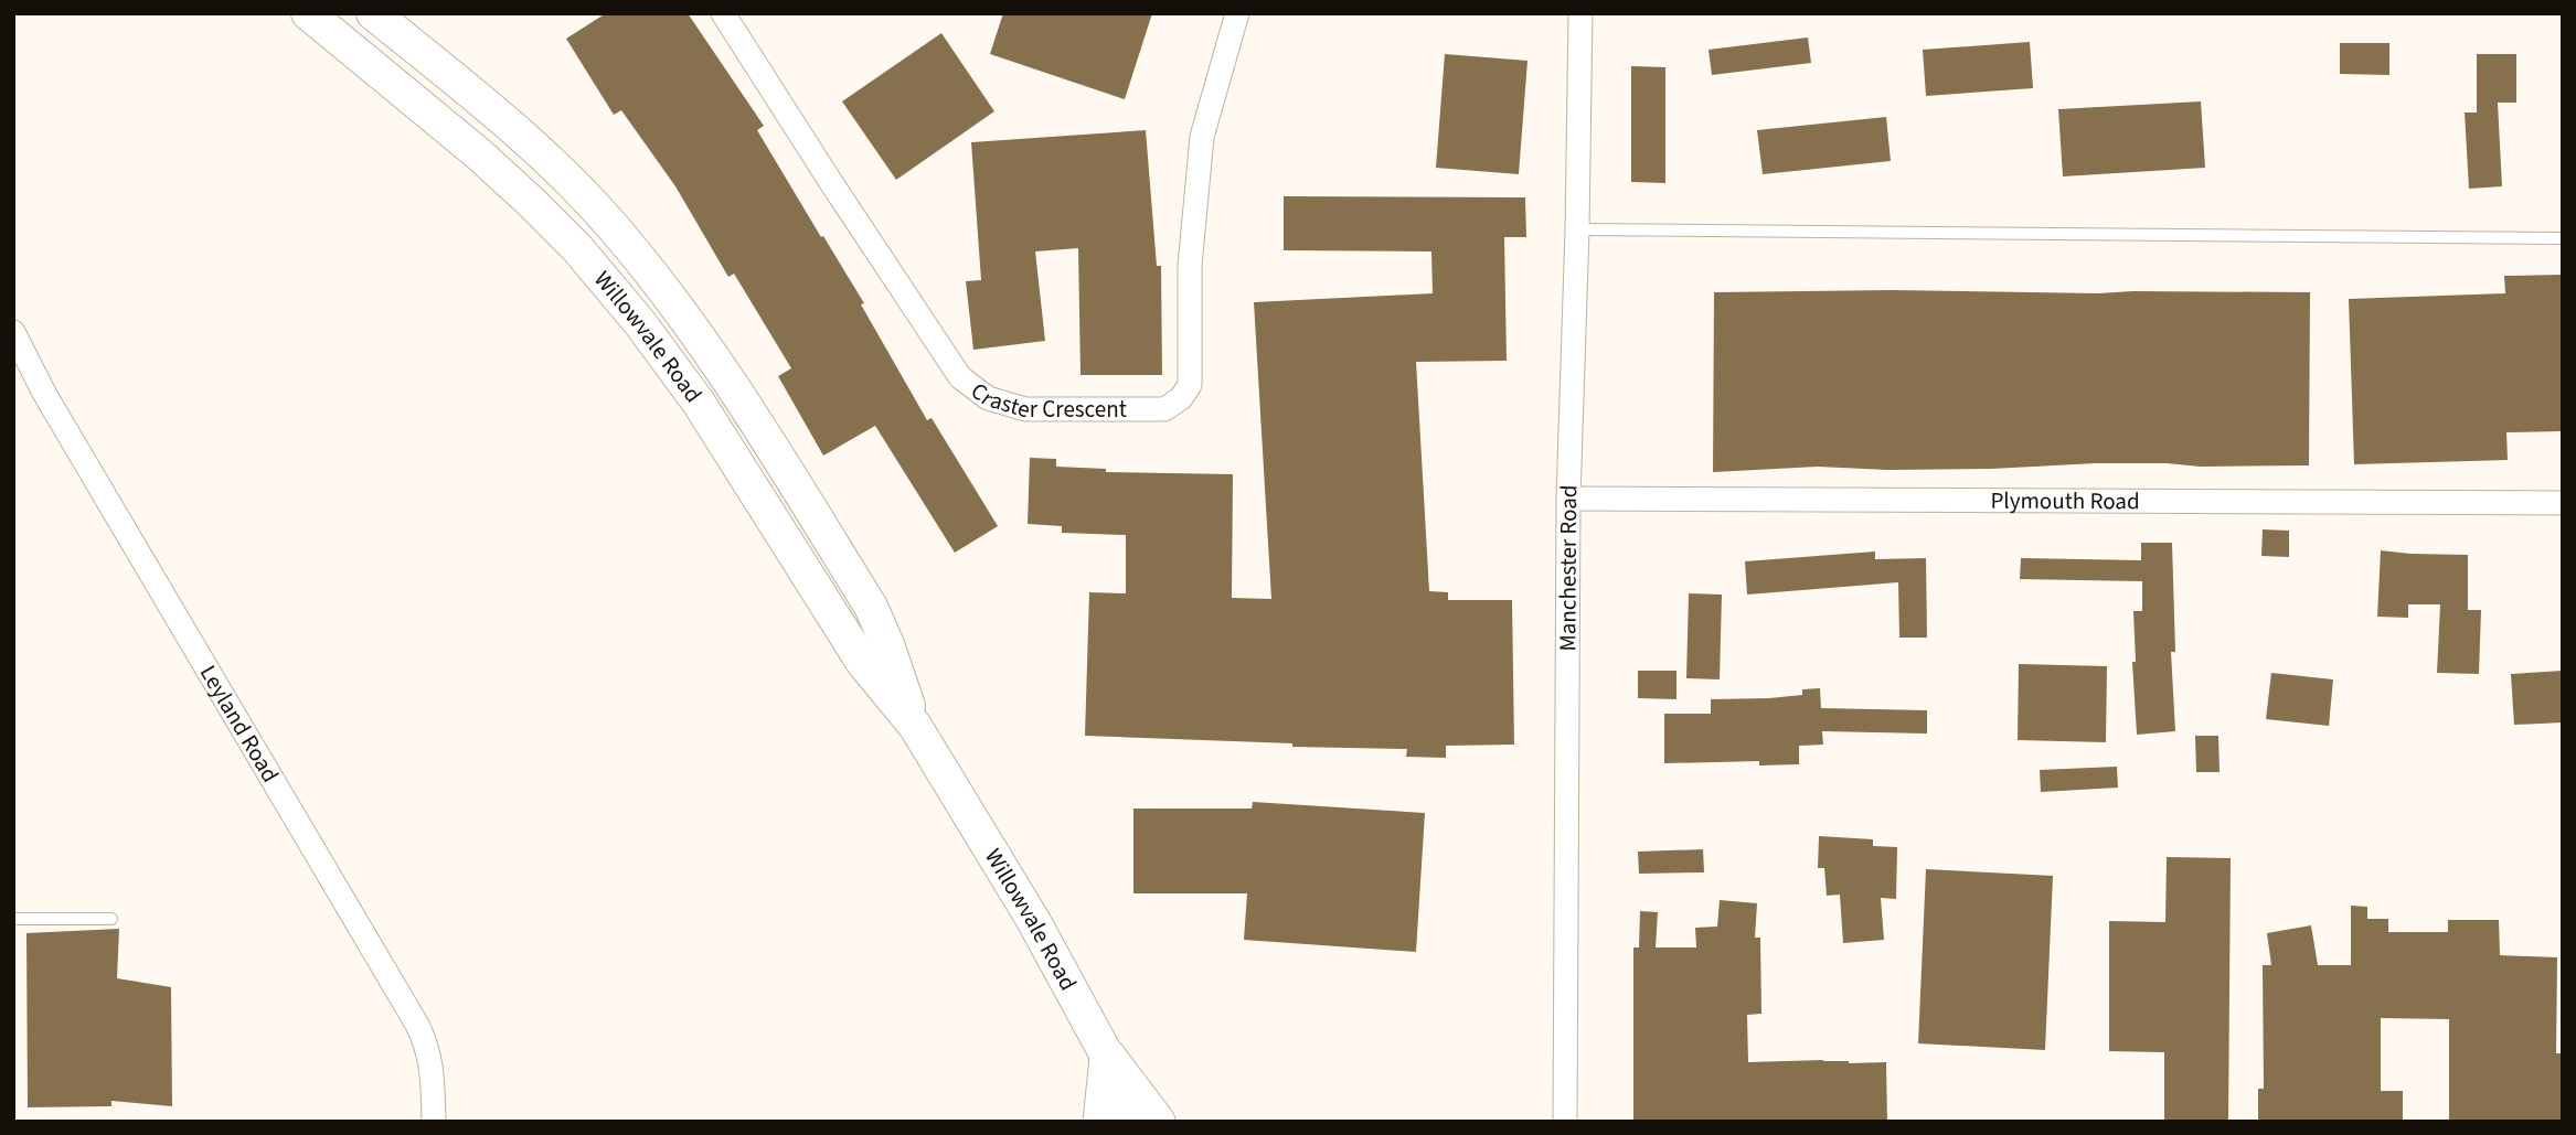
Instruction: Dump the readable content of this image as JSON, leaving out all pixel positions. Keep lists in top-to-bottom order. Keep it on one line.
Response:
{"streets":{"main road":["Willowvale Road"],"street":["Craster Crescent","Plymouth Road","Manchester Road","Leyland Road"]},"crossings":[["Plymouth Road","Manchester Road"]]}
